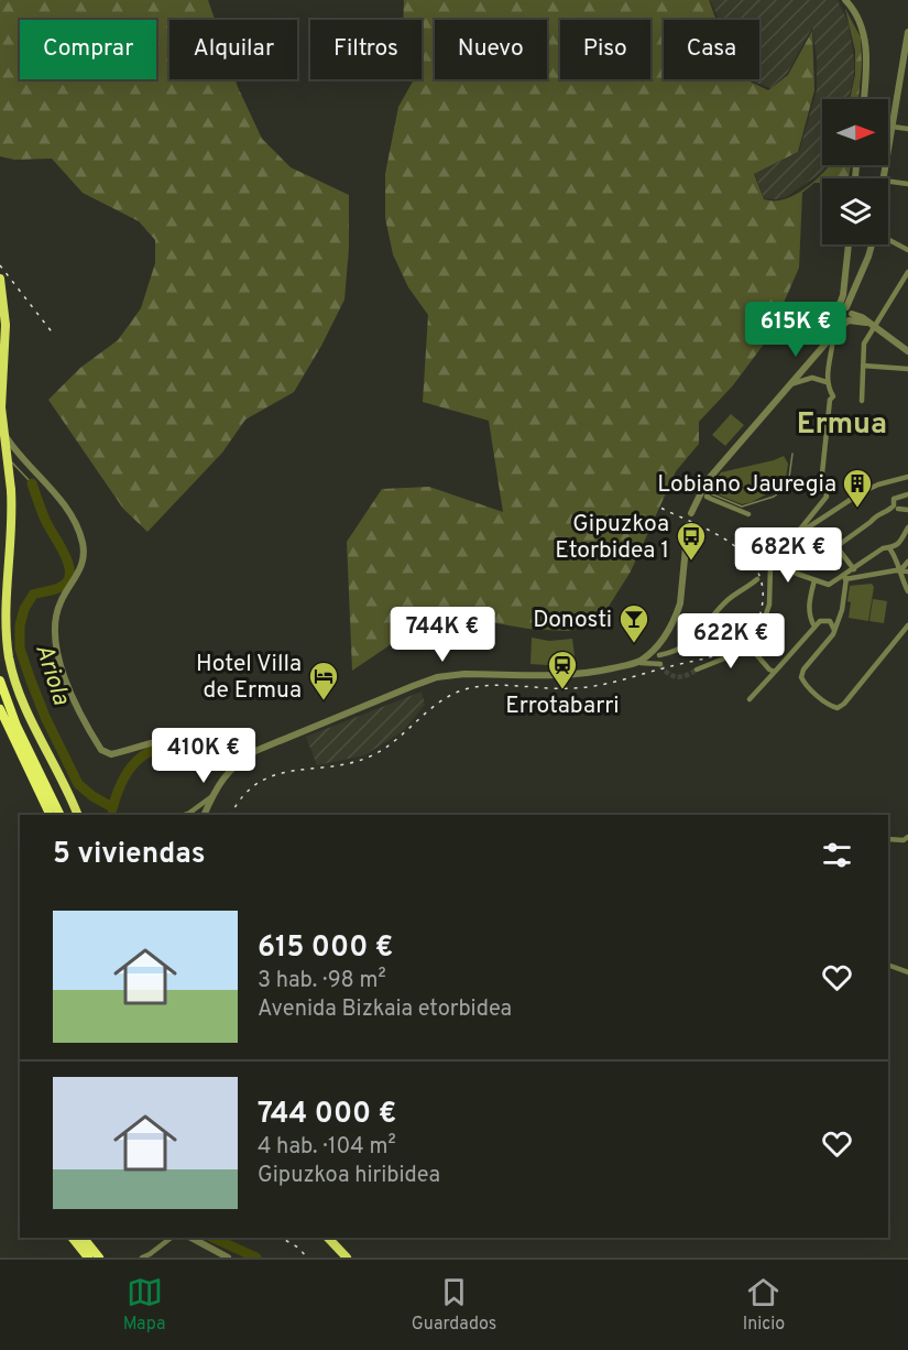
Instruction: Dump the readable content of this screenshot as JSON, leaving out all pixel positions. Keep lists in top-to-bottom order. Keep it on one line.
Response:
{"districts":["Ermua"],"water":["Ariola"],"places":{"building":["Lobiano Jauregia"],"bus stop":["Gipuzkoa Etorbidea 1"],"bar":["Donosti"],"station":["Errotabarri"],"hotel":["Hotel Villa de Ermua"]},"north":"right","page":{"chip":["Comprar","Alquilar","Filtros","Nuevo","Piso","Casa"],"price":["615K €","682K €","744K €","622K €","410K €"],"heading":"5 viviendas","list":[{"name":"615 000 €","note":"3 hab. · 98 m² · Avenida Bizkaia etorbidea"},{"name":"744 000 €","note":"4 hab. · 104 m² · Gipuzkoa hiribidea"}],"tabs":["Mapa","Guardados","Inicio"]}}
